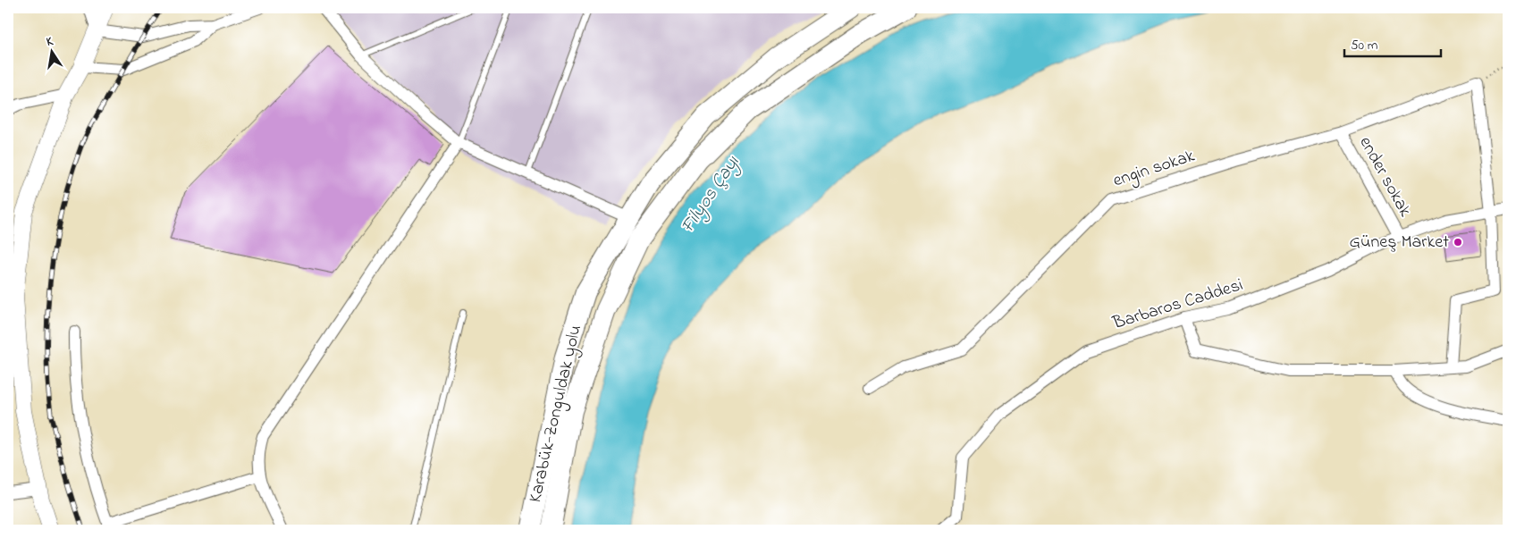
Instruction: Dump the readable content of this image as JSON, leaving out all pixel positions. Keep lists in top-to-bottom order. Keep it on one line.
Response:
{"streets":{"highway":["Karabük-Zonguldak yolu"],"street":["engin sokak","ender sokak","Barbaros Caddesi"]},"crossings":[["engin sokak","ender sokak"],["ender sokak","Barbaros Caddesi"]],"water":["Filyos Çayı"],"places":["Güneş Market"],"scale_bar":"50 m","north":"top"}
